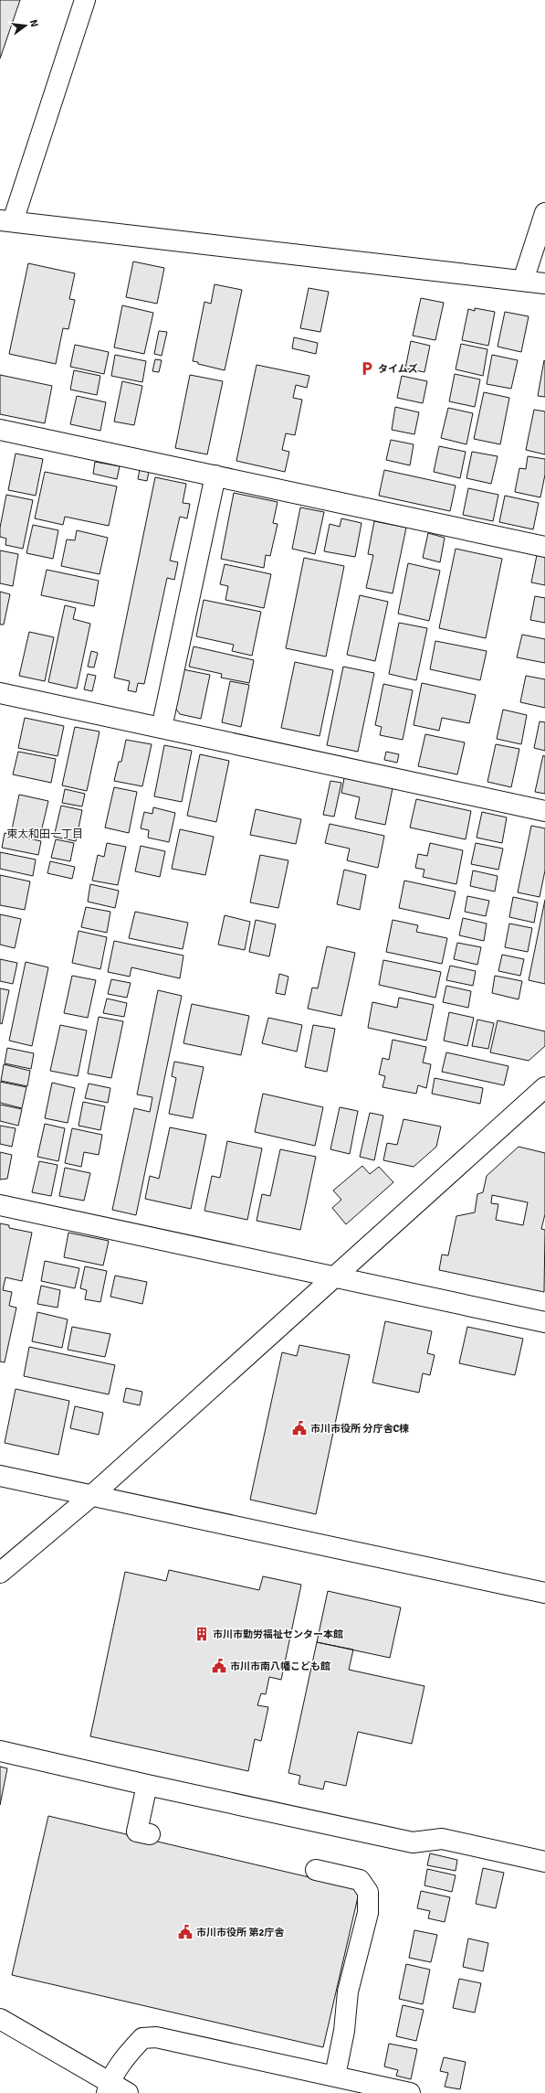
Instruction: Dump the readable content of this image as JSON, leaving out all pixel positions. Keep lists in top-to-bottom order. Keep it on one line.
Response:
{"districts":["東大和田一丁目"],"places":{"parking":["タイムズ"],"public building":["市川市役所 分庁舎C棟","市川市南八幡こども館","市川市役所 第2庁舎"],"building":["市川市勤労福祉センター本館"]},"north":"right"}
